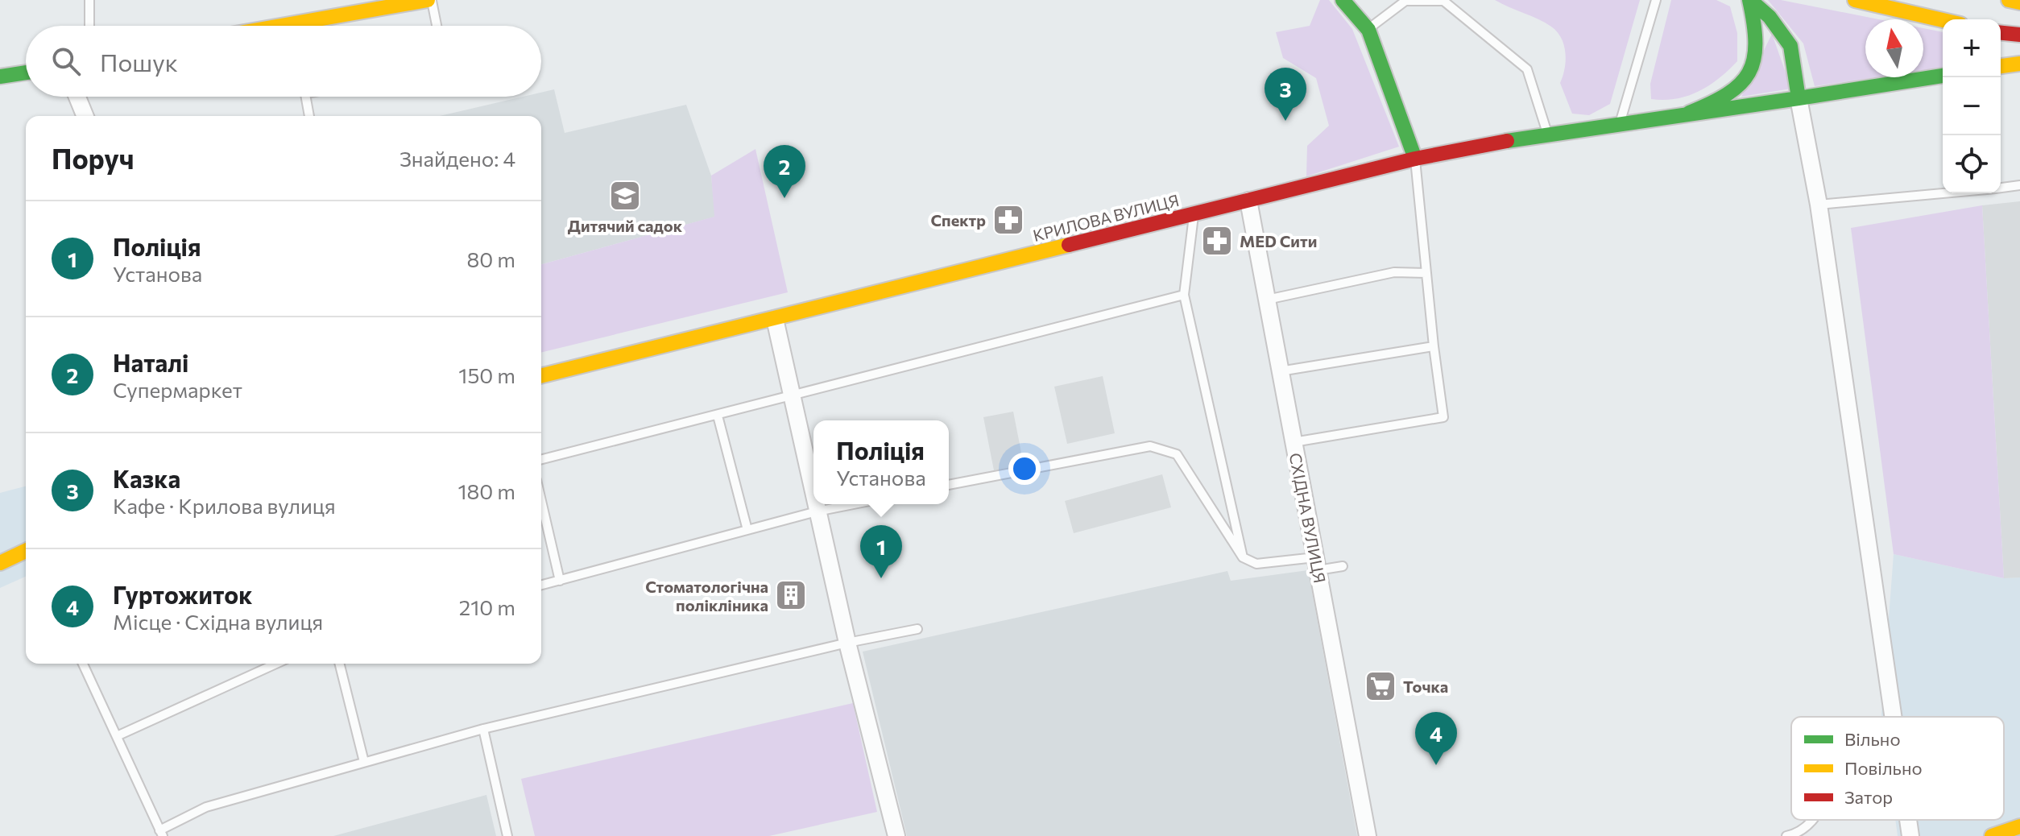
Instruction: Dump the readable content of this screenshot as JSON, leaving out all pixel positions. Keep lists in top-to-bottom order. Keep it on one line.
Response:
{"streets":{"main road":["КРИЛОВА ВУЛИЦЯ"],"street":["СХІДНА ВУЛИЦЯ"]},"crossings":[["КРИЛОВА ВУЛИЦЯ","СХІДНА ВУЛИЦЯ"]],"places":{"school or university":["Дитячий садок"],"pharmacy":["Спектр","MED Сити"],"building":["Стоматологічна полікліника"],"supermarket":["Точка"]},"legend":["Вільно","Повільно","Затор"],"north":"top","page":{"map_buttons":["+","−"],"search":"Пошук","pins":["3","2","1","4"],"heading":["Поруч","Знайдено: 4"],"list":[{"mark":"1","name":"Поліція","note":"Установа","value":"80 m"},{"mark":"2","name":"Наталі","note":"Супермаркет","value":"150 m"},{"mark":"3","name":"Казка","note":"Кафе · Крилова вулиця","value":"180 m"},{"mark":"4","name":"Гуртожиток","note":"Місце · Східна вулиця","value":"210 m"}],"popup":["Поліція","Установа"]}}
